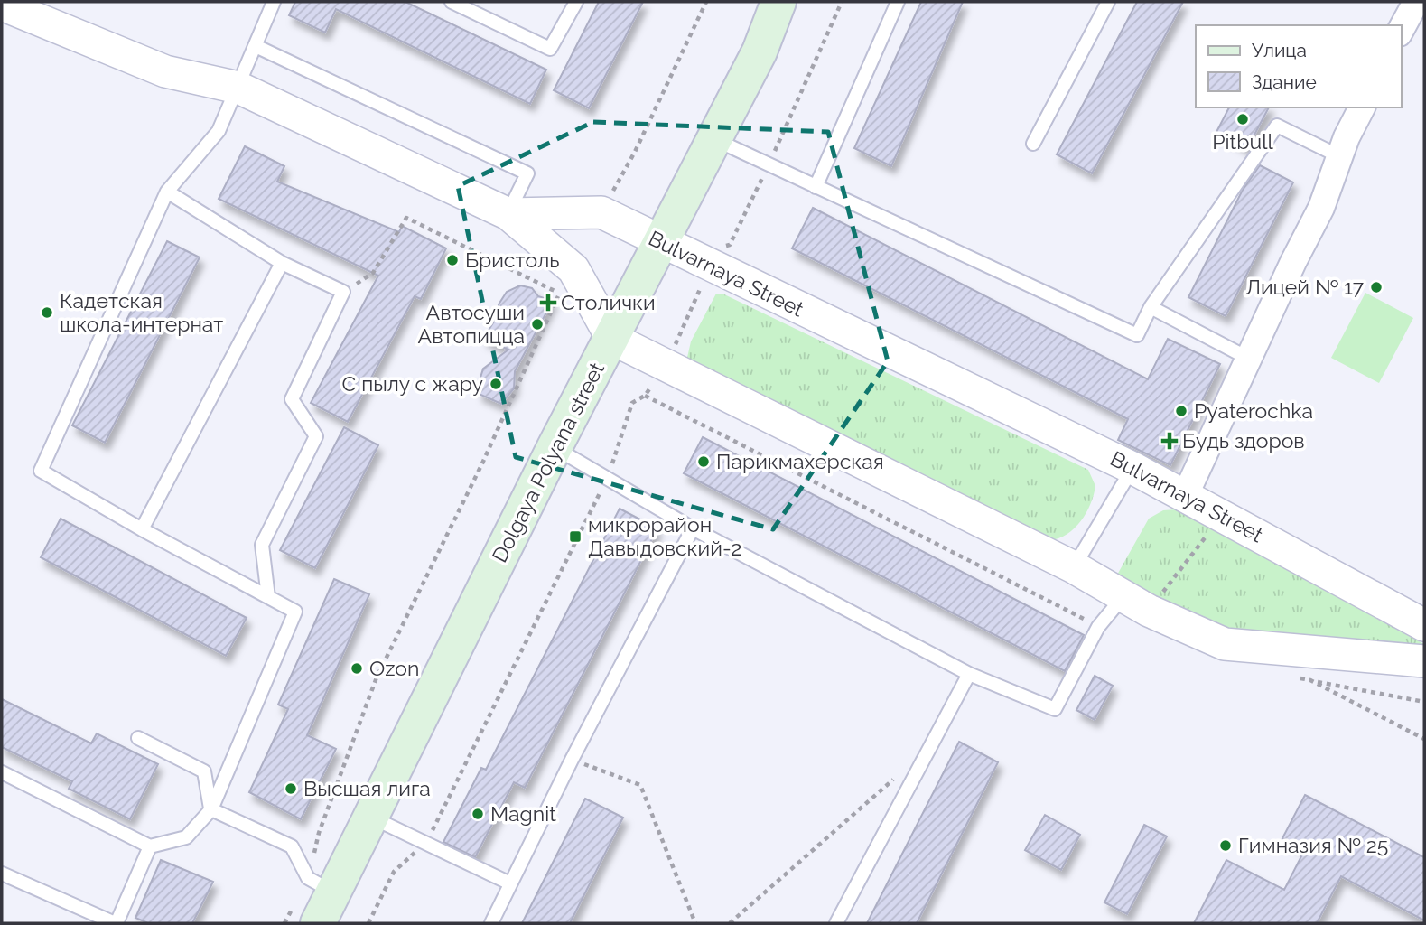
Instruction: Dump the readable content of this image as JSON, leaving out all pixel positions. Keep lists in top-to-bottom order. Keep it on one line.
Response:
{"streets":{"main road":["Dolgaya Polyana street"],"street":["Bulvarnaya Street"]},"crossings":[["Bulvarnaya Street","Dolgaya Polyana street"]],"places":{"other":["Pitbull","Бристоль","Лицей № 17","Кадетская школа-интернат","Автосуши Автопицца","C пылу с жару","Pyaterochka","Парикмахерская","Ozon","Высшая лига","Magnit","Гимназия № 25"],"health":["Столички","Будь здоров"],"transit":["микрорайон Давыдовский-2"]},"legend":["Улица","Здание"]}
